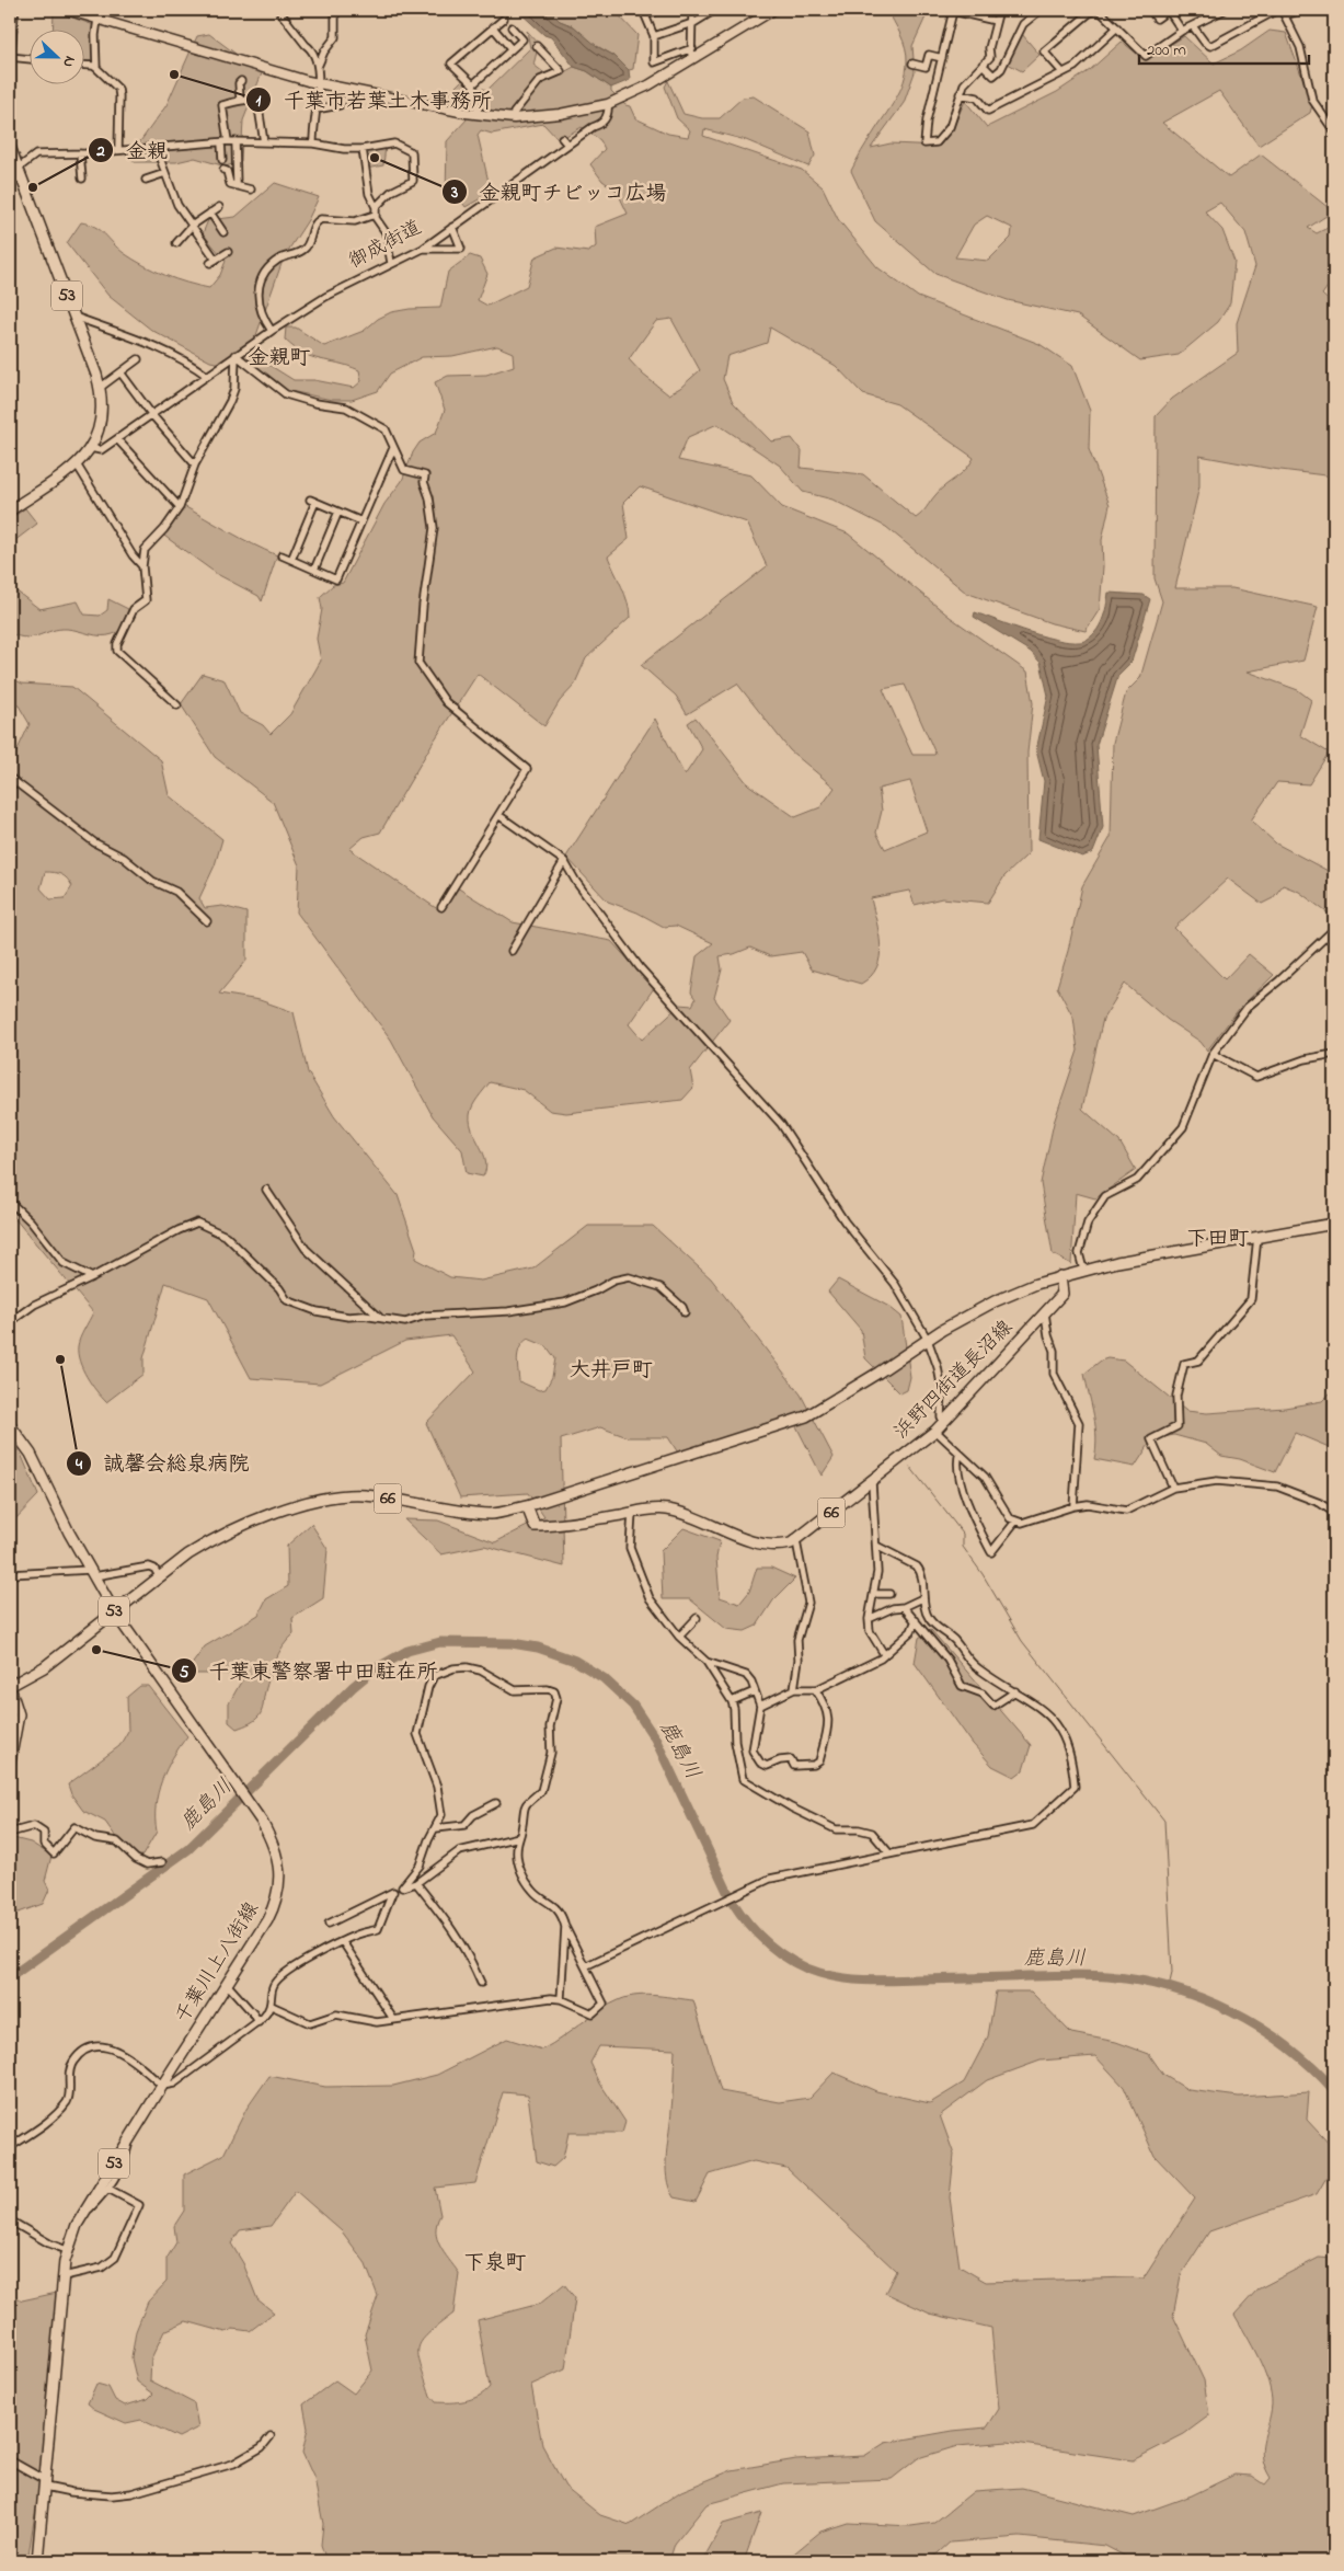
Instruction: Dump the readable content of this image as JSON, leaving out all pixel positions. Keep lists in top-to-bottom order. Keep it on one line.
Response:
{"streets":{"main road":["53","浜野四街道長沼線","66","千葉川上八街線"],"street":["御成街道"]},"crossings":[["御成街道","53"],["浜野四街道長沼線","66"],["浜野四街道長沼線","千葉川上八街線"]],"districts":["金親町","下田町","大井戸町","下泉町"],"water":["鹿島川"],"places":["千葉市若葉土木事務所","金親町チビッコ広場","金親","誠馨会総泉病院","千葉東警察署中田駐在所"],"scale_bar":"200 m","north":"right"}
